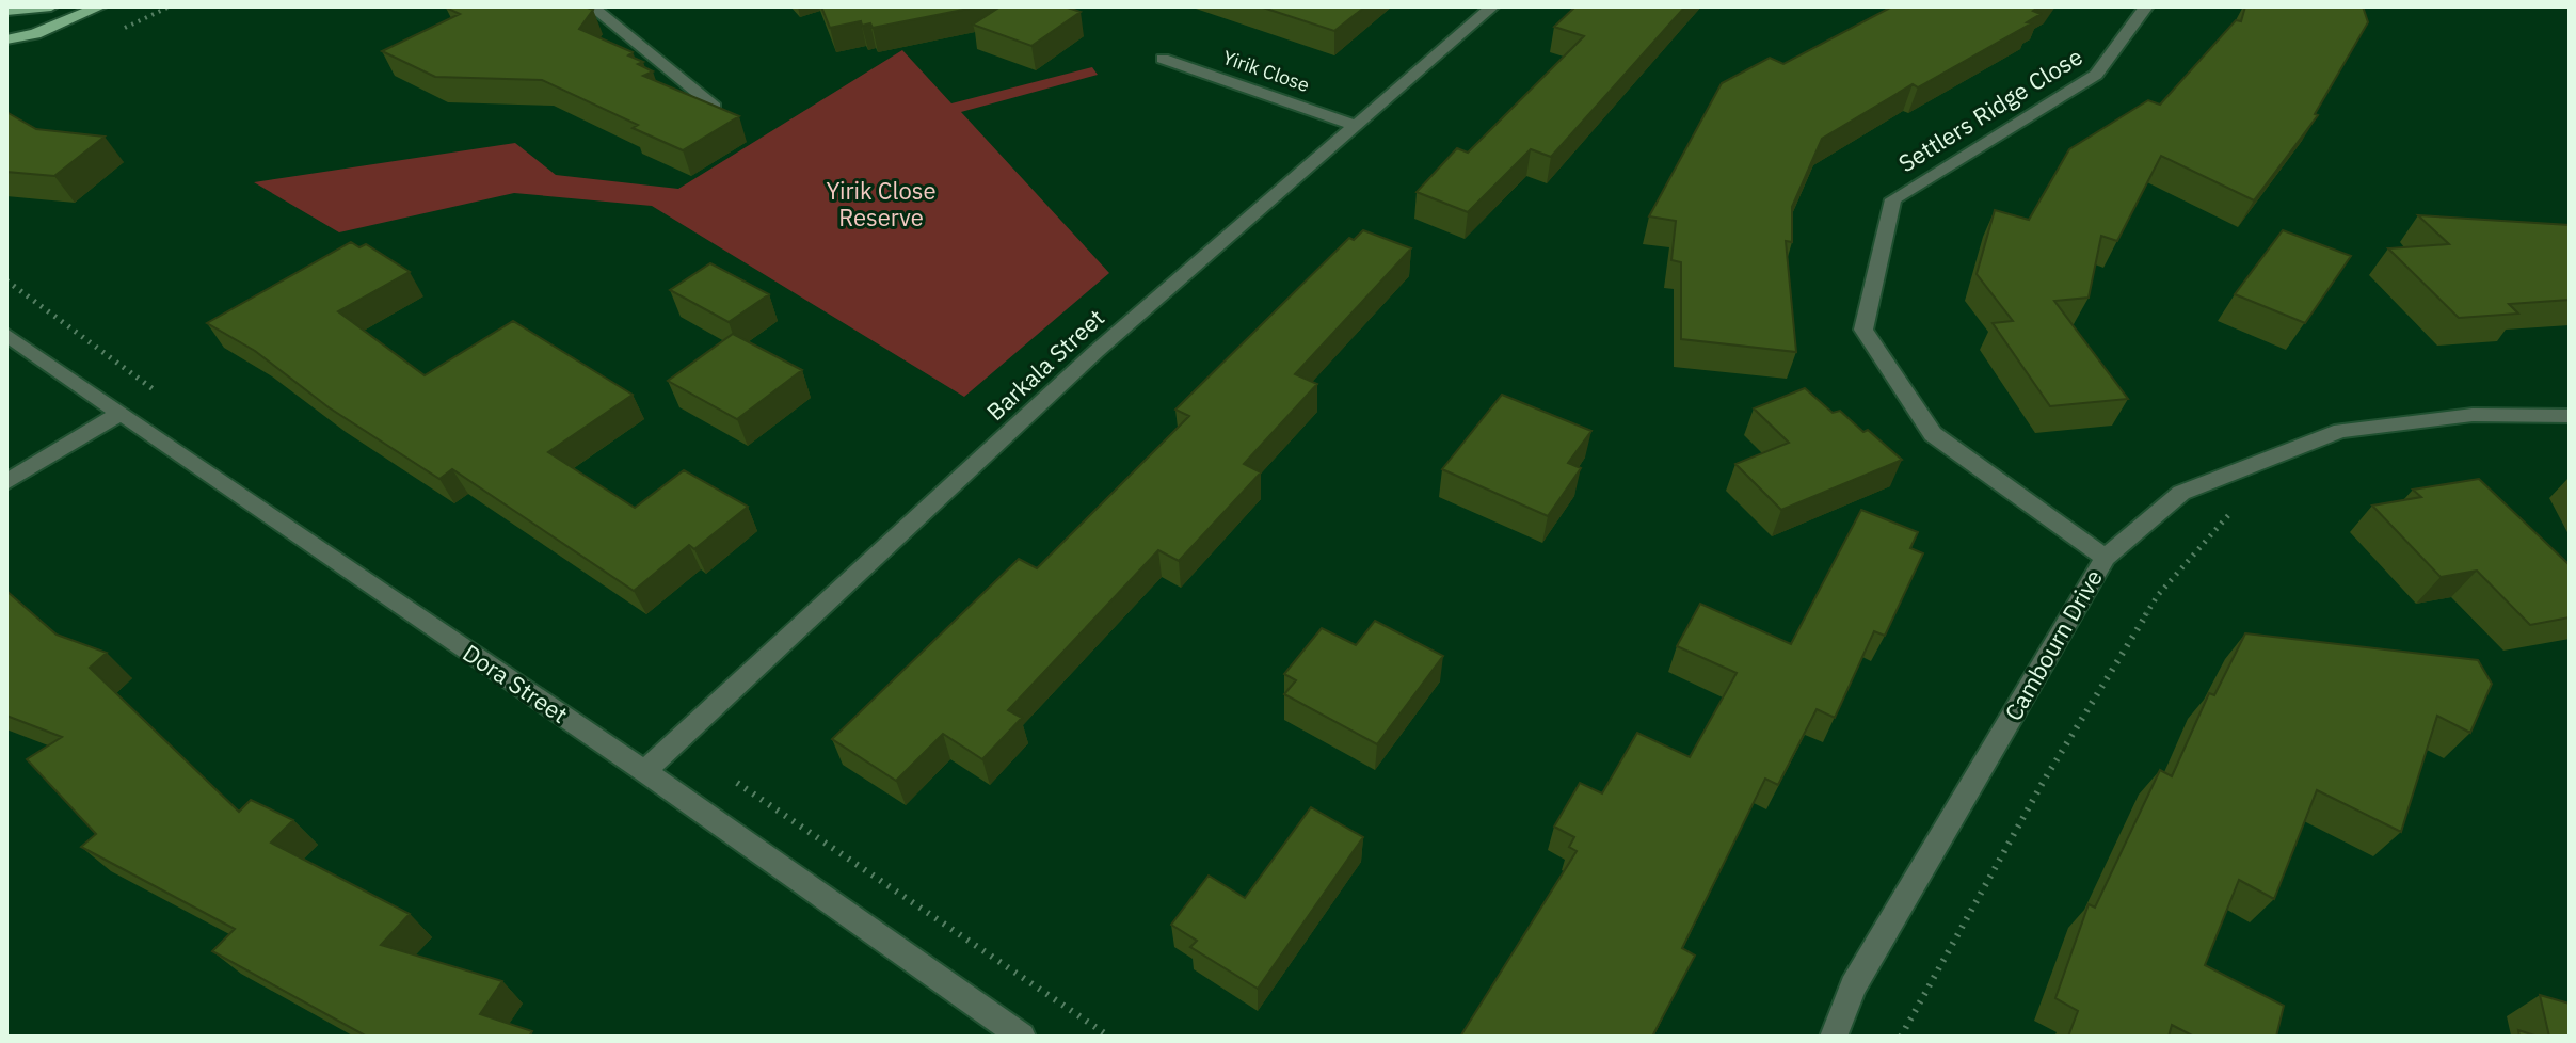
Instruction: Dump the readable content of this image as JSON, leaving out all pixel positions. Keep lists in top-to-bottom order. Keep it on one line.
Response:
{"streets":{"street":["Yirik Close","Settlers Ridge Close","Barkala Street","Cambourn Drive","Dora Street"]},"crossings":[["Yirik Close","Barkala Street"],["Settlers Ridge Close","Cambourn Drive"],["Barkala Street","Dora Street"]],"parks":["Yirik Close Reserve"]}
